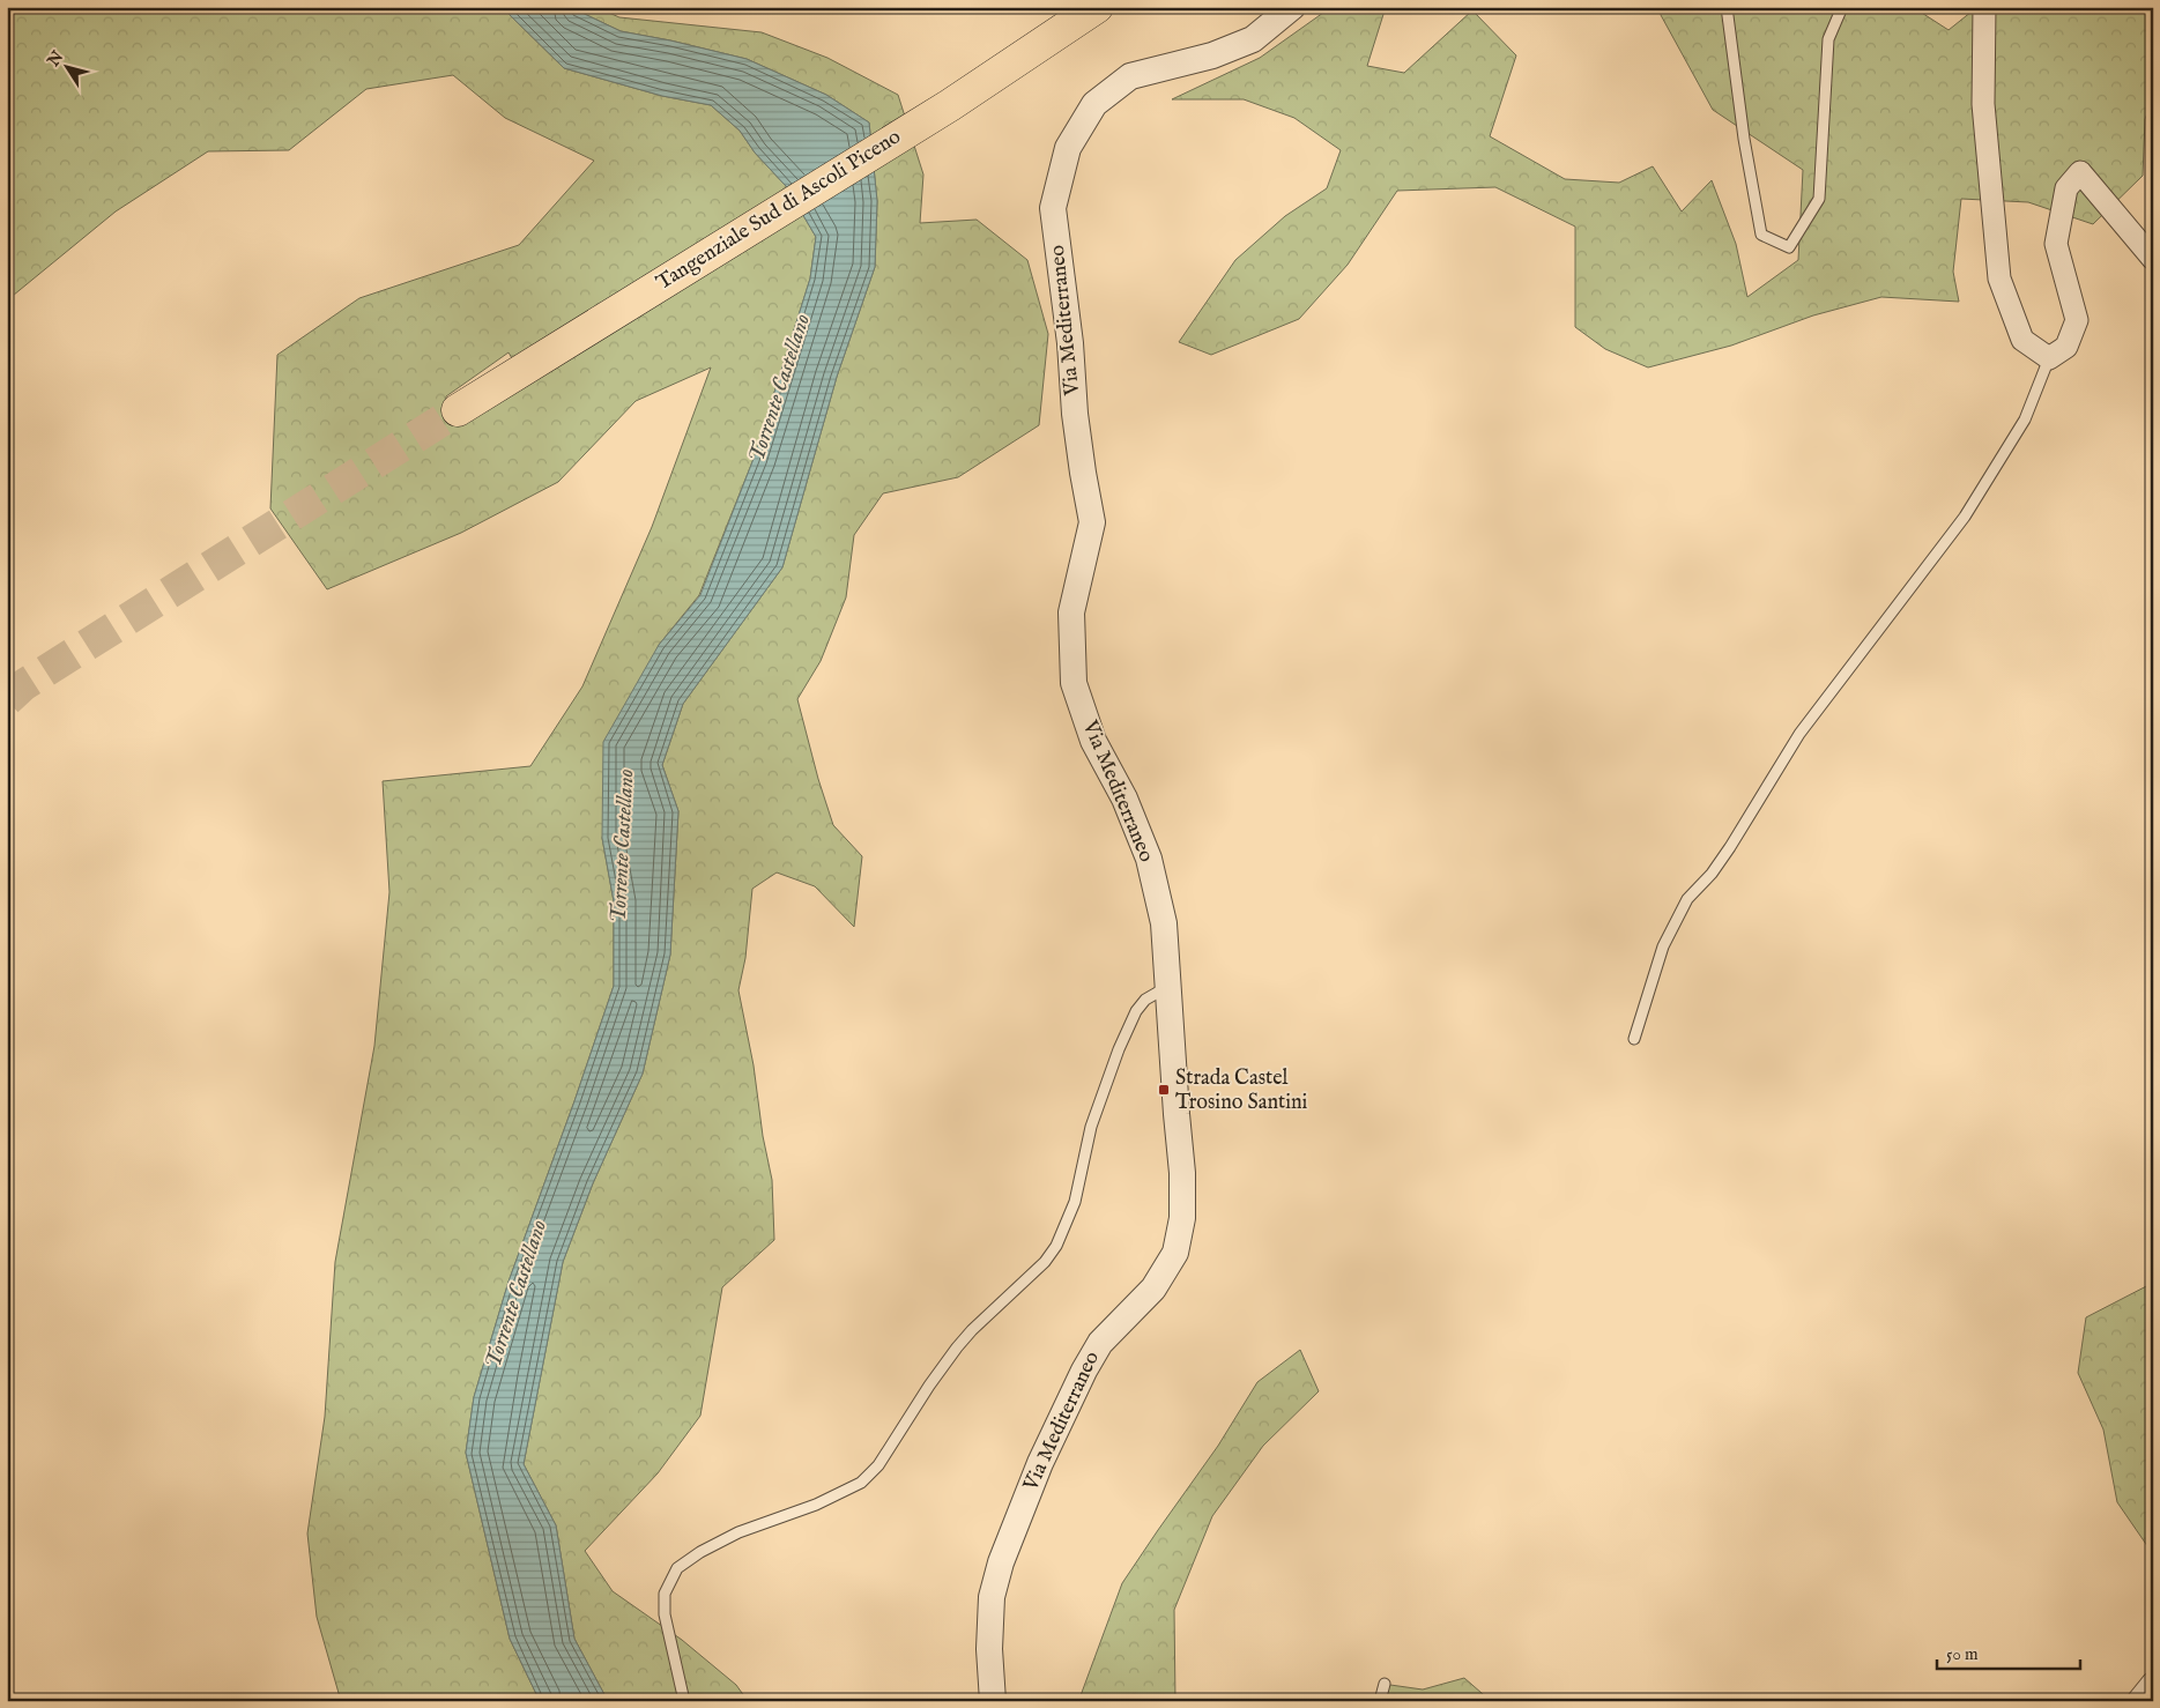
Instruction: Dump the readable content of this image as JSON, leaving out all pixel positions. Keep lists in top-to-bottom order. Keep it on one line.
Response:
{"streets":{"highway":["Tangenziale Sud di Ascoli Piceno"],"street":["Via Mediterraneo"]},"water":["Torrente Castellano"],"places":{"transit":["Strada Castel Trosino Santini"]},"scale_bar":"50 m","north":"top left"}
